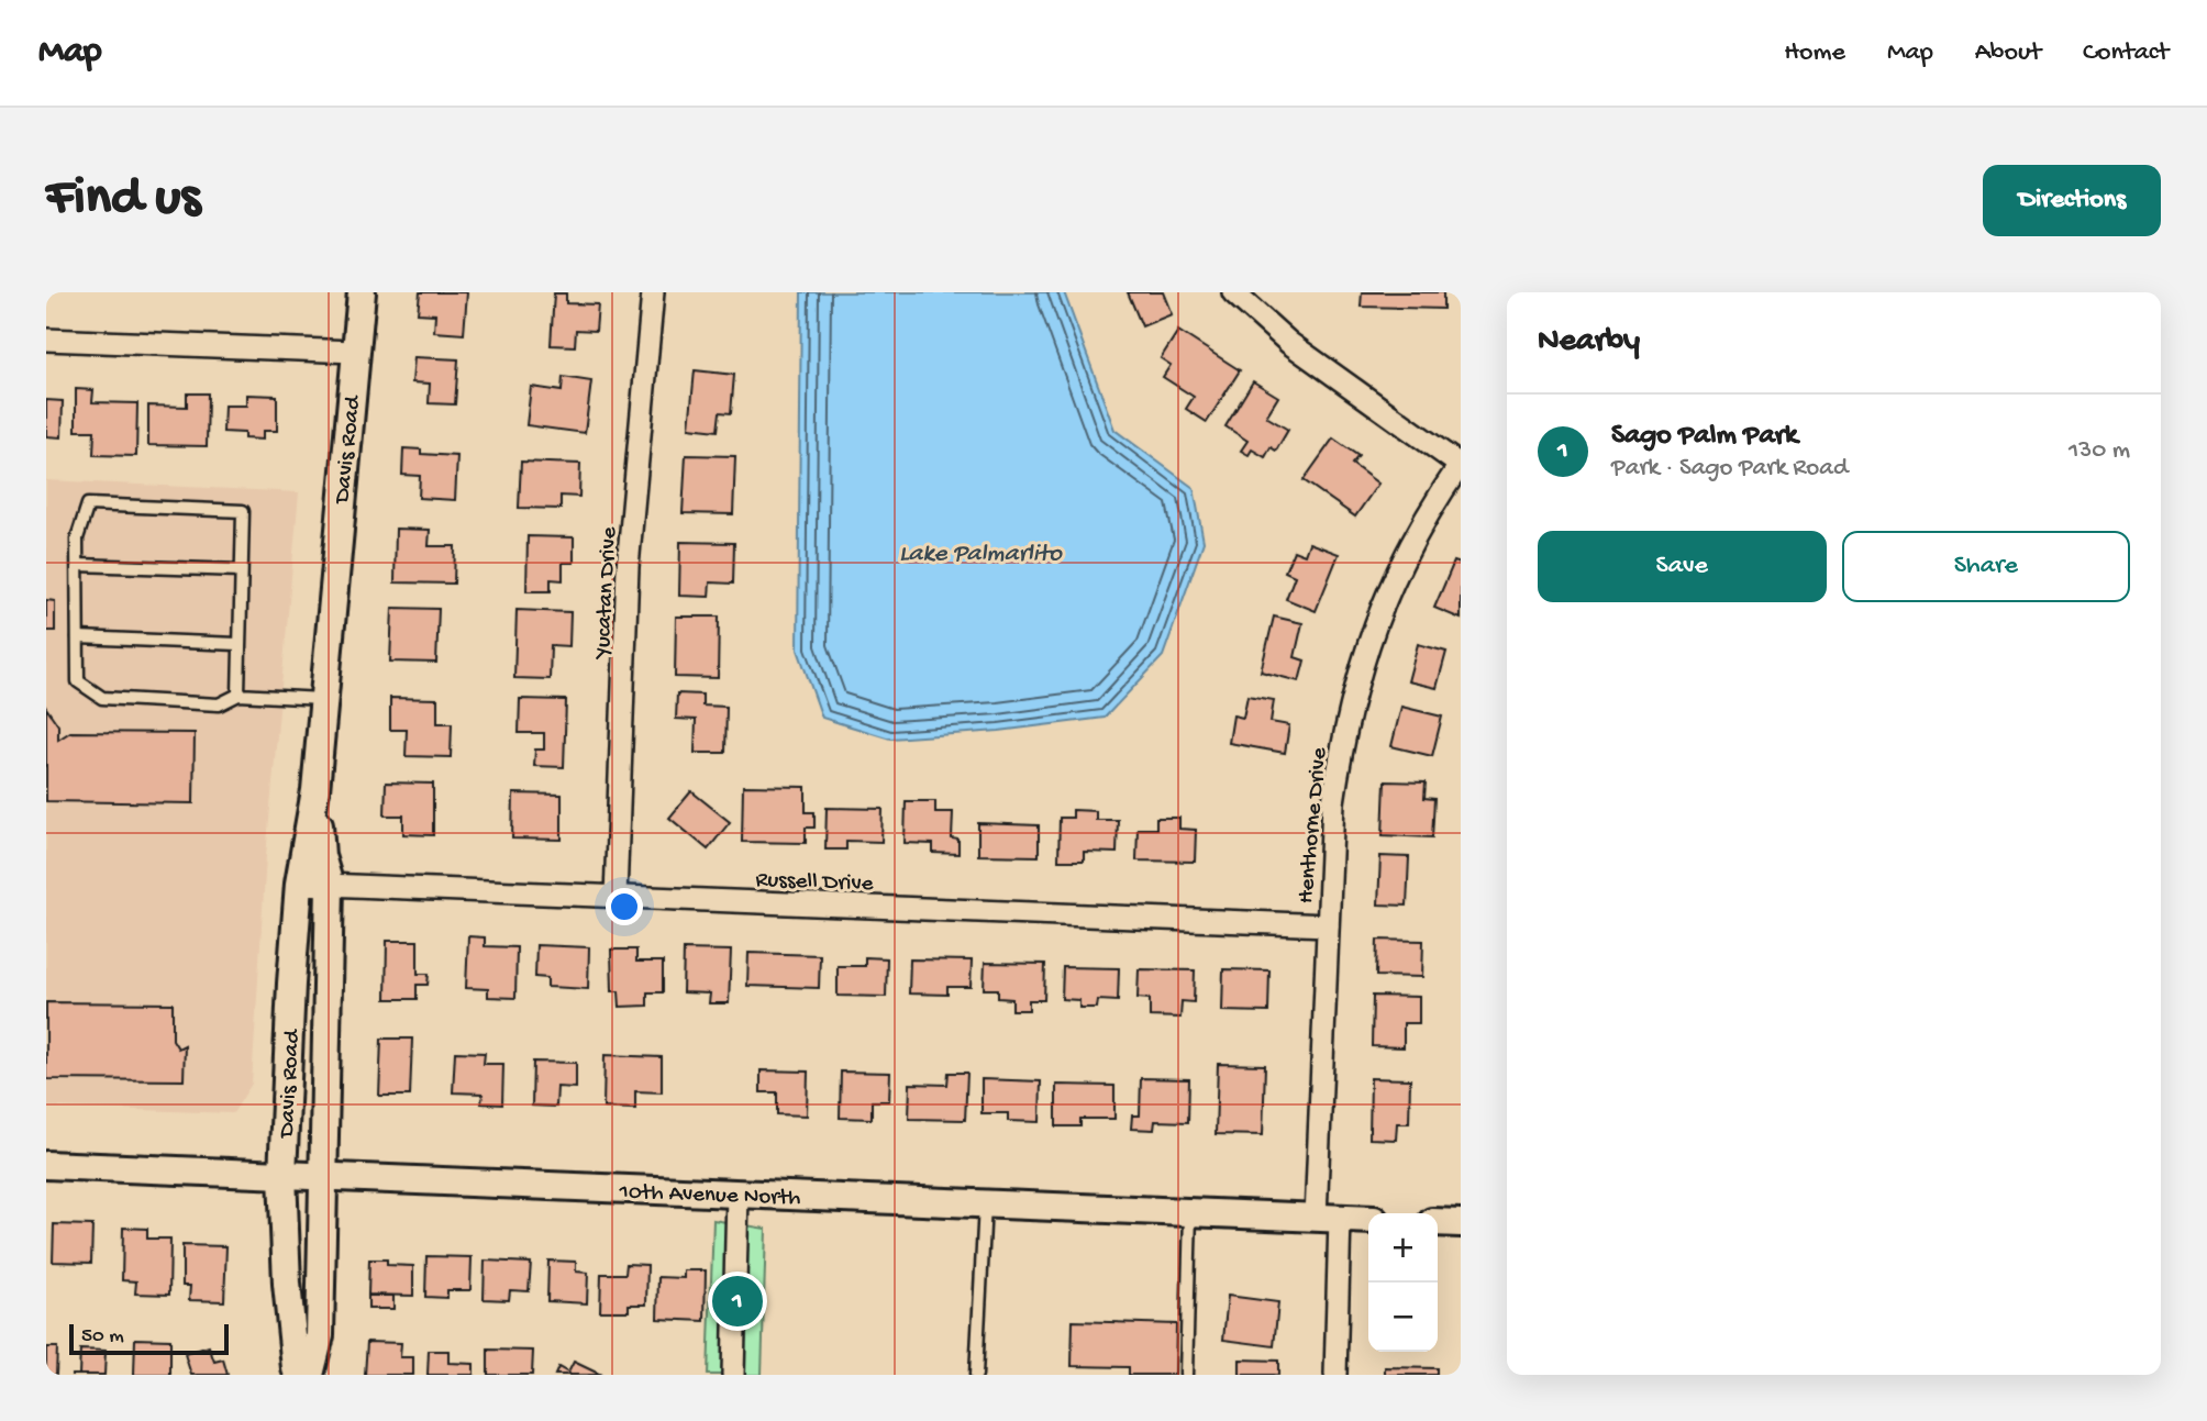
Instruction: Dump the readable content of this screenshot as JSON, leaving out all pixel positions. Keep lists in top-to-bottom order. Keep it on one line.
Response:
{"streets":{"street":["Davis Road","Yucatan Drive","Henthorne Drive","Russell Drive","10th Avenue North"]},"crossings":[["Davis Road","Russell Drive"],["Davis Road","10th Avenue North"],["Yucatan Drive","Russell Drive"],["Henthorne Drive","Russell Drive"],["Henthorne Drive","10th Avenue North"]],"water":["Lake Palmarlito"],"scale_bar":"50 m","page":{"header":"Map","nav":["Home","Map","About","Contact"],"buttons":["Directions",["Save","Share"]],"title":"Find us","heading":"Nearby","list":[{"mark":"1","name":"Sago Palm Park","note":"Park · Sago Park Road","value":"130 m"}],"map_buttons":["+","−"],"pins":"1","scale":"50 m"}}
